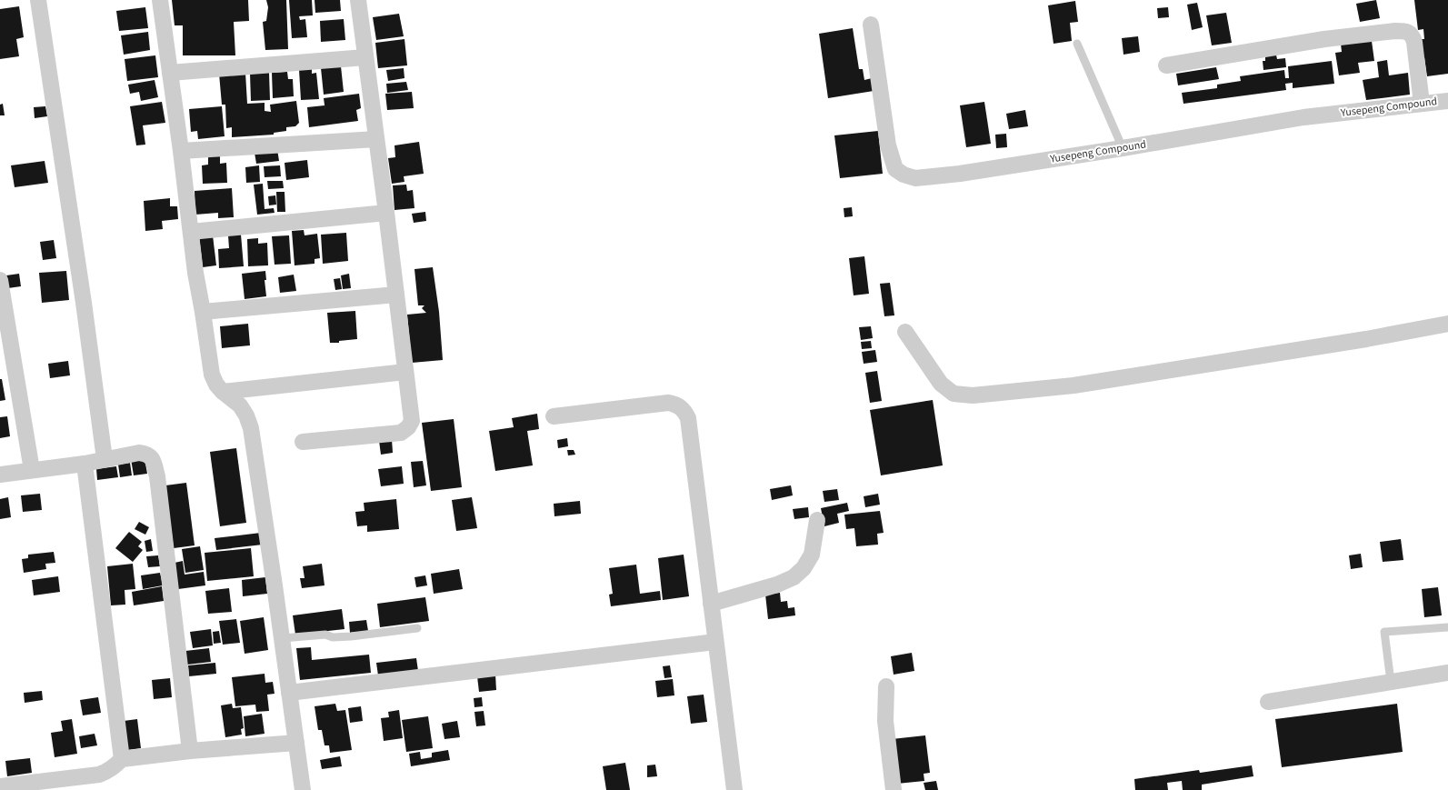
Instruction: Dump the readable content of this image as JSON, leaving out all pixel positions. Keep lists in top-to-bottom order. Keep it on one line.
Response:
{"streets":{"street":["Yusepeng Compound"]}}
